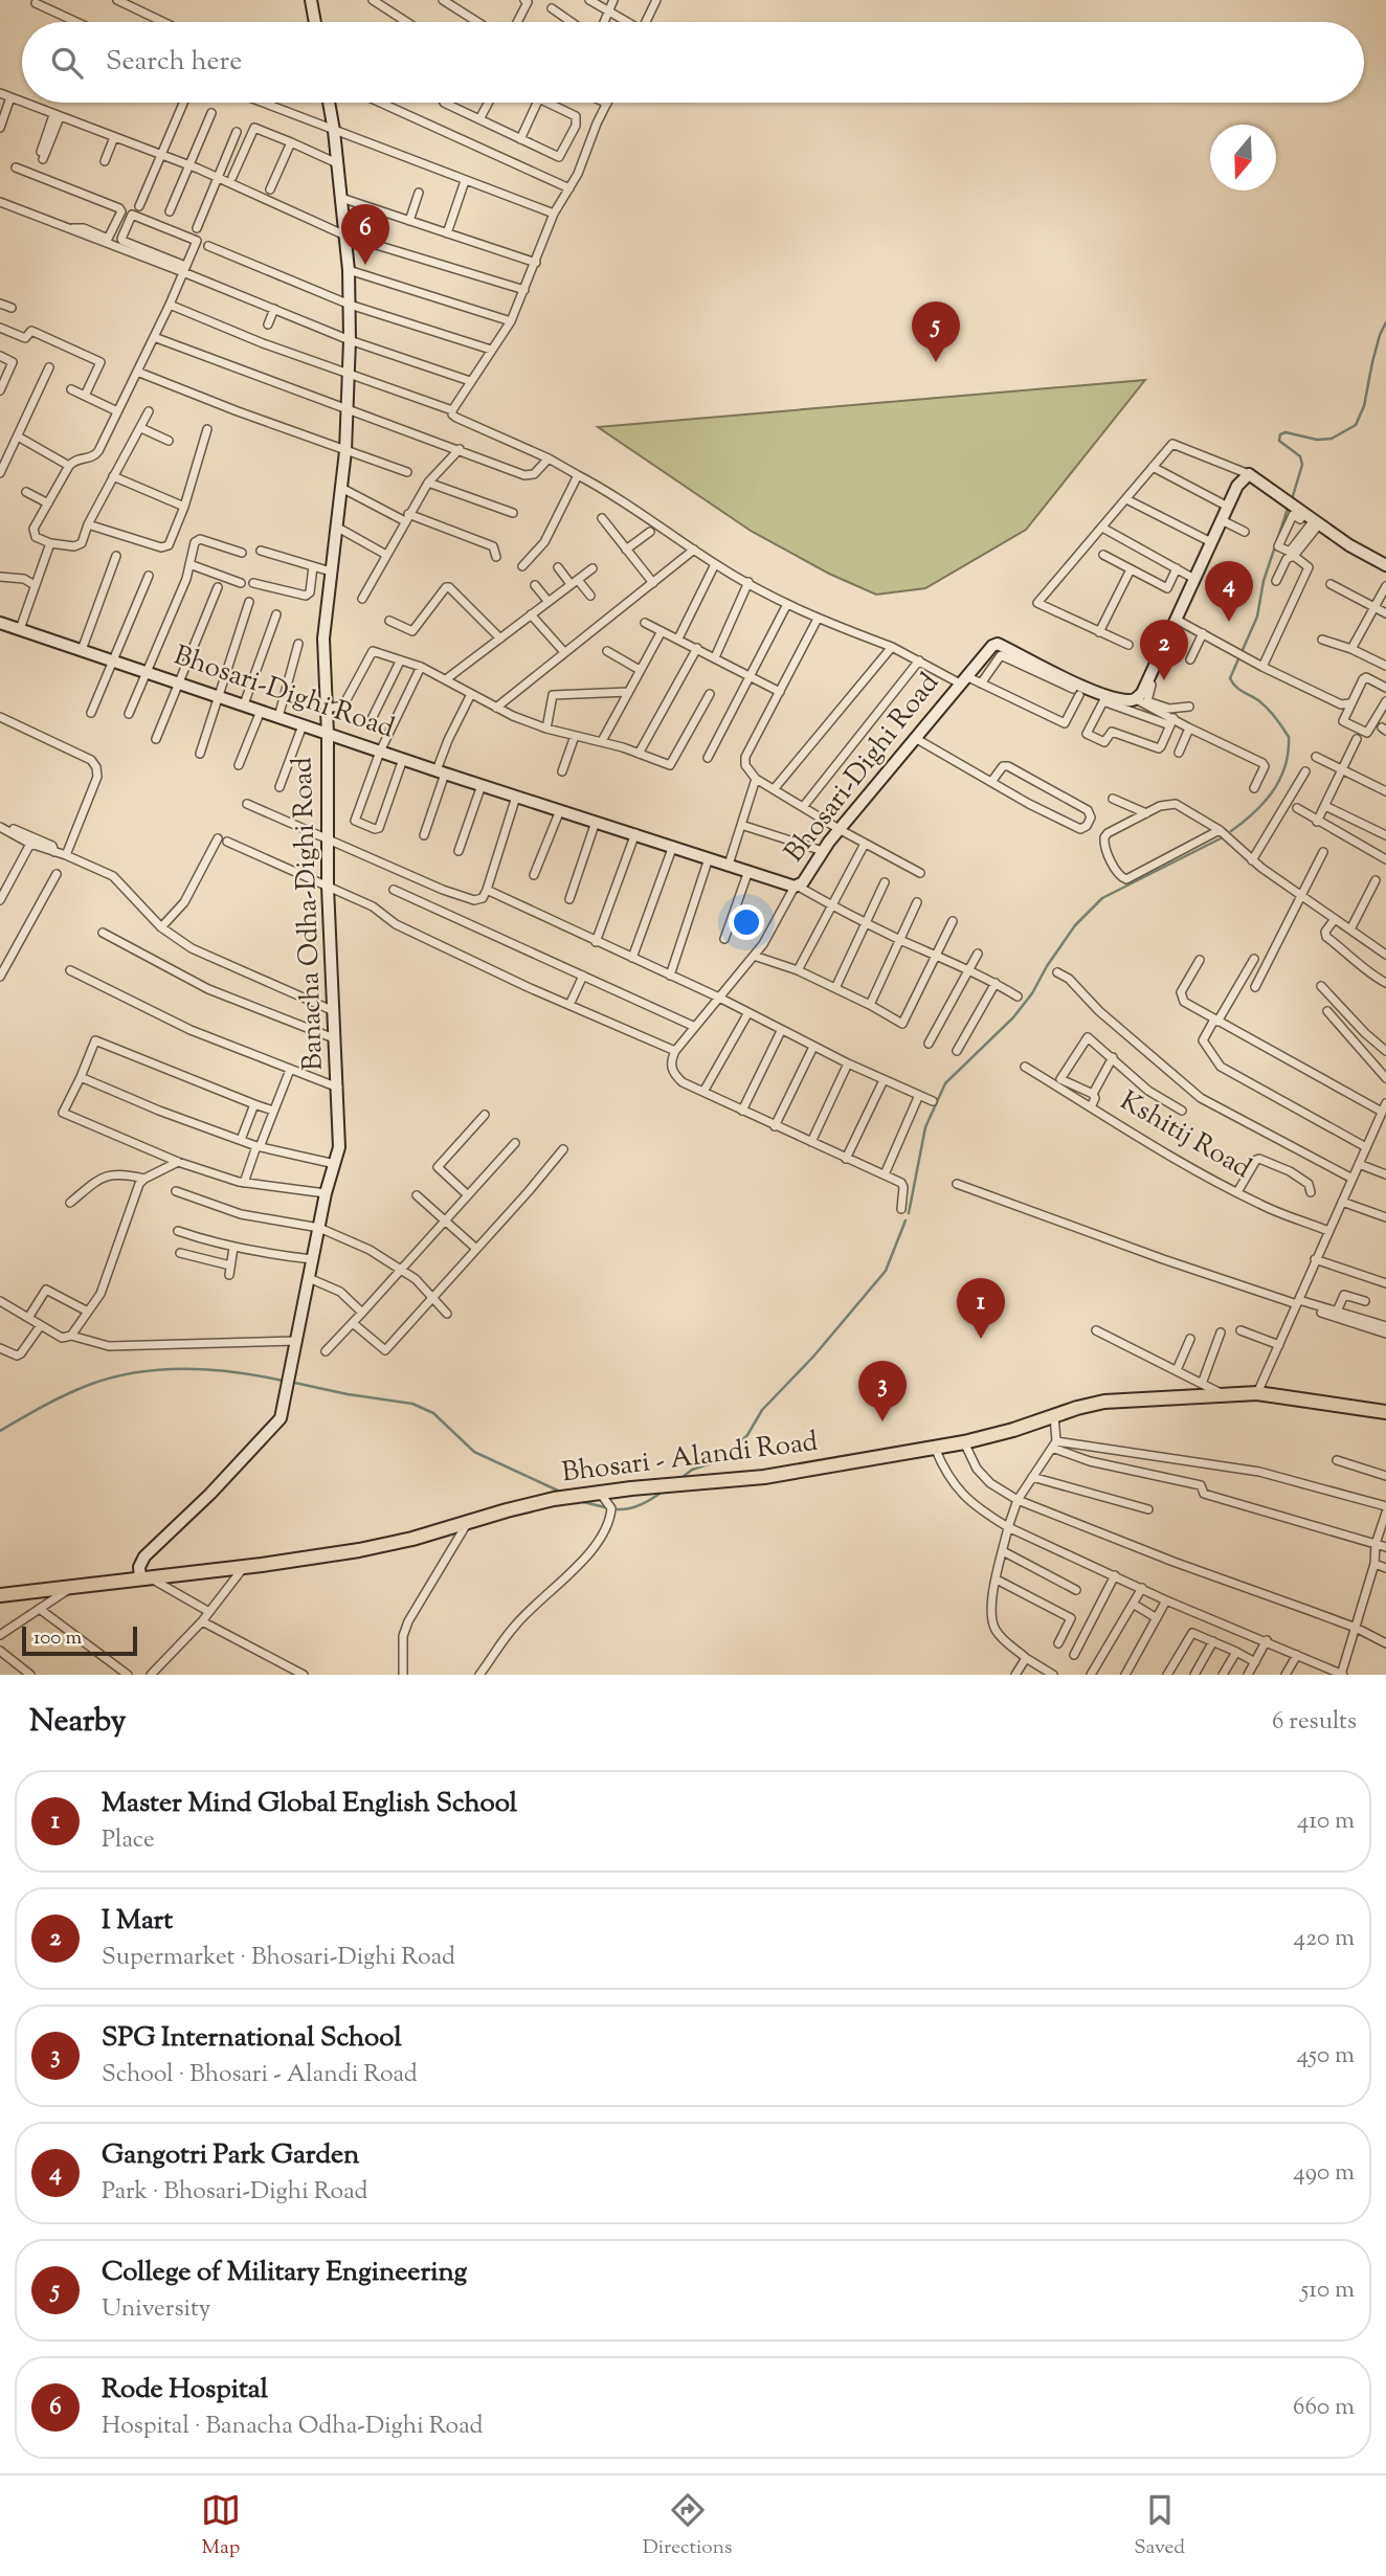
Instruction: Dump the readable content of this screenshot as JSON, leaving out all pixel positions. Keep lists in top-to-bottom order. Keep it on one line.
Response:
{"streets":{"main road":["Bhosari - Alandi Road"],"street":["Bhosari-Dighi Road","Banacha Odha-Dighi Road","Kshitij Road"]},"crossings":[["Bhosari-Dighi Road","Banacha Odha-Dighi Road"],["Banacha Odha-Dighi Road","Bhosari - Alandi Road"]],"scale_bar":"100 m","north":"bottom","page":{"search":"Search here","pins":["6","5","4","2","1","3"],"scale":"100 m","heading":["Nearby","6 results"],"list":[{"mark":"1","name":"Master Mind Global English School","note":"Place","value":"410 m"},{"mark":"2","name":"I Mart","note":"Supermarket · Bhosari-Dighi Road","value":"420 m"},{"mark":"3","name":"SPG International School","note":"School · Bhosari - Alandi Road","value":"450 m"},{"mark":"4","name":"Gangotri Park Garden","note":"Park · Bhosari-Dighi Road","value":"490 m"},{"mark":"5","name":"College of Military Engineering","note":"University","value":"510 m"},{"mark":"6","name":"Rode Hospital","note":"Hospital · Banacha Odha-Dighi Road","value":"660 m"}],"nav":["Map","Directions","Saved"]}}
